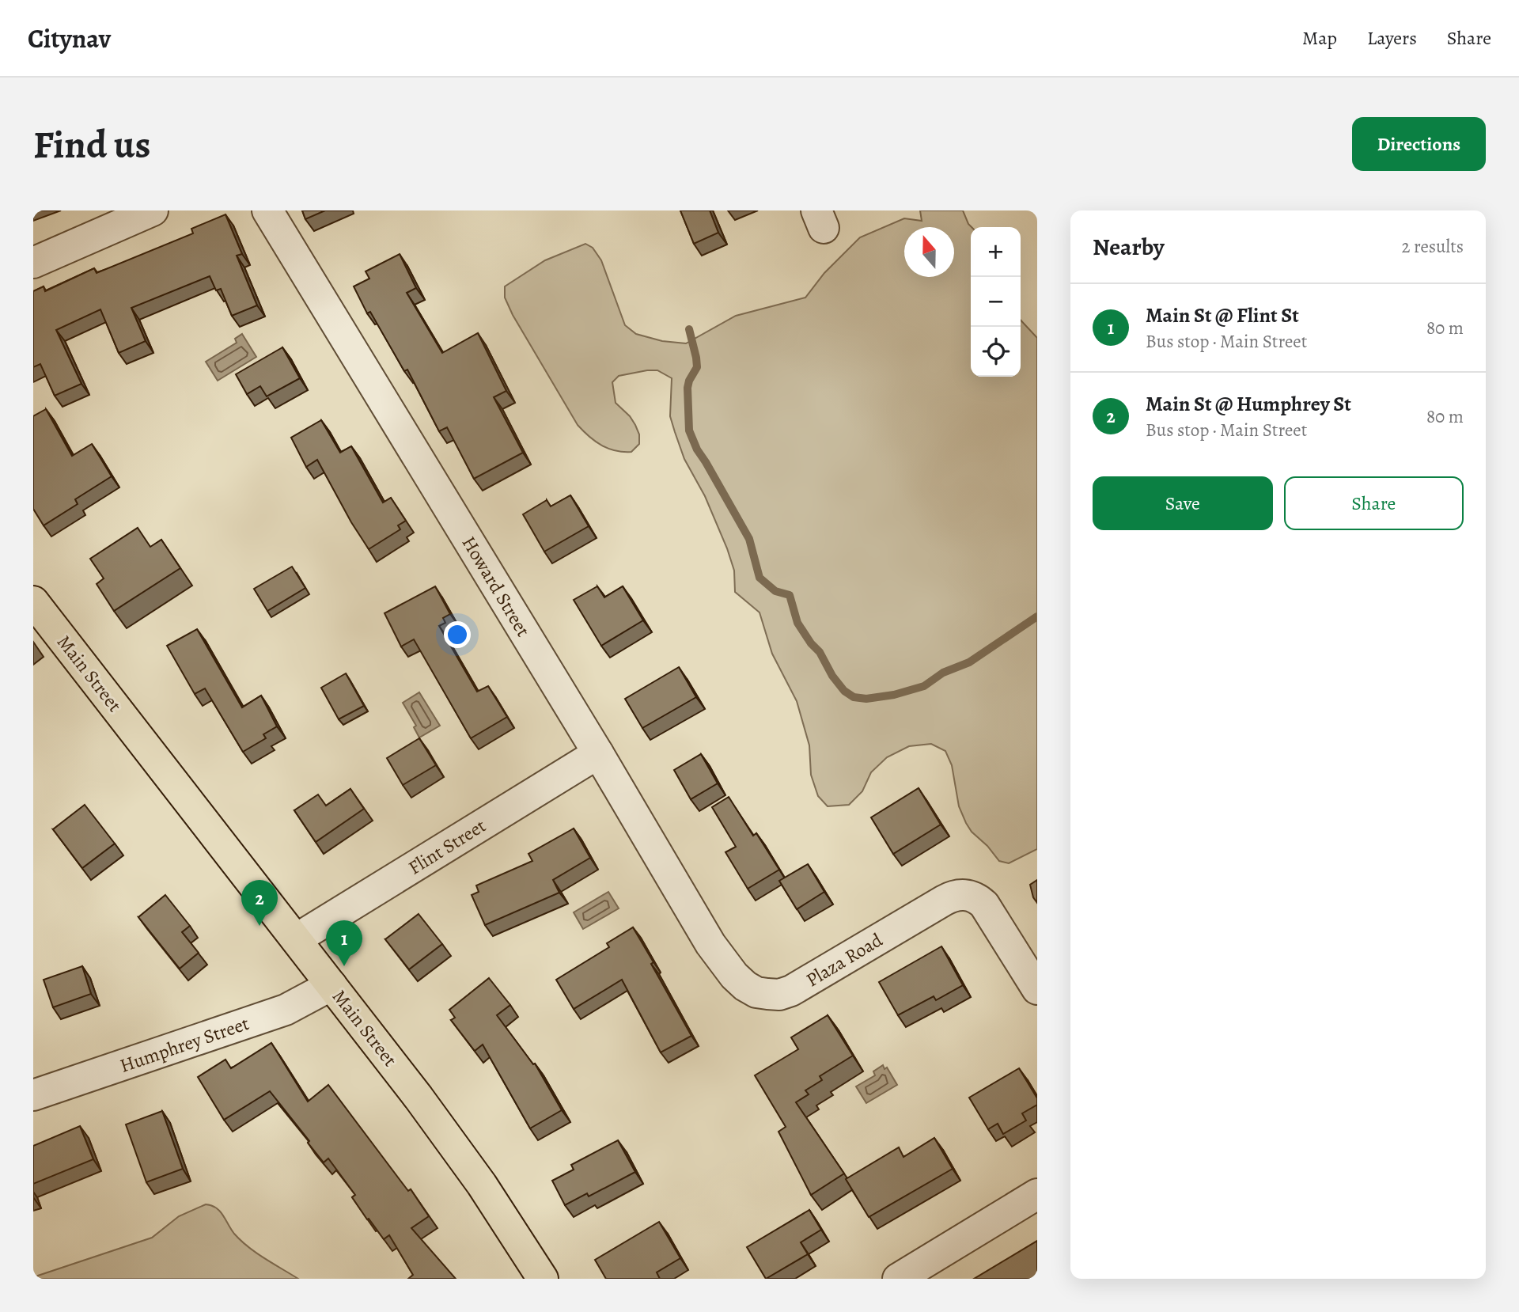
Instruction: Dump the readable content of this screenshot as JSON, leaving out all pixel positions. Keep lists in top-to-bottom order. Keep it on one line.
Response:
{"streets":{"main road":["Main Street"],"street":["Howard Street","Flint Street","Plaza Road","Humphrey Street"]},"crossings":[["Howard Street","Flint Street"],["Howard Street","Plaza Road"],["Main Street","Flint Street"],["Main Street","Humphrey Street"]],"north":"top","page":{"header":"Citynav","nav":["Map","Layers","Share"],"buttons":["Directions",["Save","Share"]],"title":"Find us","heading":["Nearby","2 results"],"map_buttons":["+","−"],"list":[{"mark":"1","name":"Main St @ Flint St","note":"Bus stop · Main Street","value":"80 m"},{"mark":"2","name":"Main St @ Humphrey St","note":"Bus stop · Main Street","value":"80 m"}],"pins":["2","1"]}}
